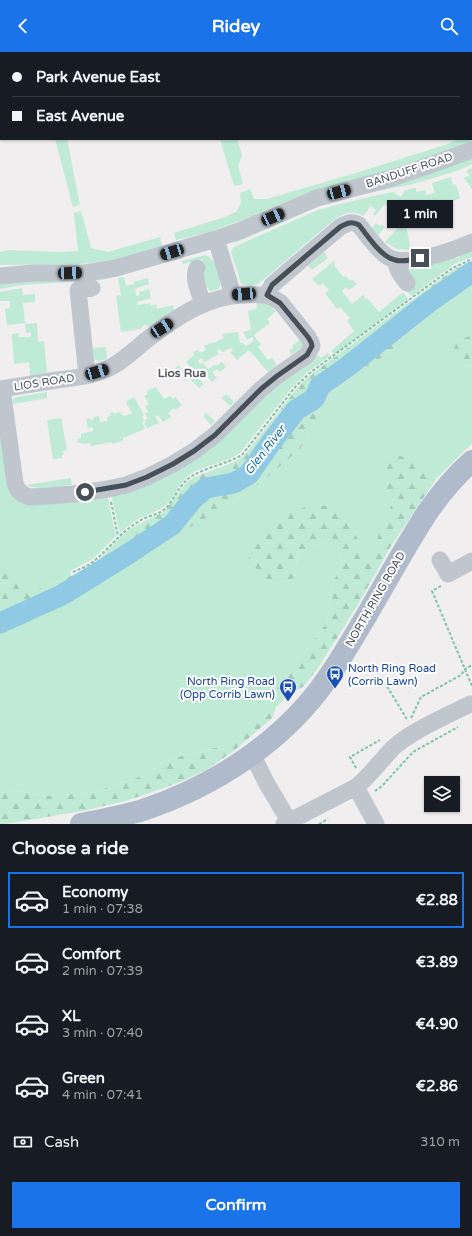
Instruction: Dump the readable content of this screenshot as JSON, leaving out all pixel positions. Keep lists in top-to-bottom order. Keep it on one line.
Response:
{"streets":{"main road":["NORTH RING ROAD"],"street":["BANDUFF ROAD","LIOS ROAD"]},"districts":["Lios Rua"],"water":["Glen River"],"places":{"bus stop":["North Ring Road (Corrib Lawn)","North Ring Road (Opp Corrib Lawn)"]},"page":{"header":"Ridey","banner":["Park Avenue East","East Avenue"],"bubble":"1 min","heading":"Choose a ride","list":[{"name":"Economy","note":"1 min · 07:38","value":"€2.88"},{"name":"Comfort","note":"2 min · 07:39","value":"€3.89"},{"name":"XL","note":"3 min · 07:40","value":"€4.90"},{"name":"Green","note":"4 min · 07:41","value":"€2.86"}],"pay":["Cash","310 m"],"buttons":"Confirm"}}
